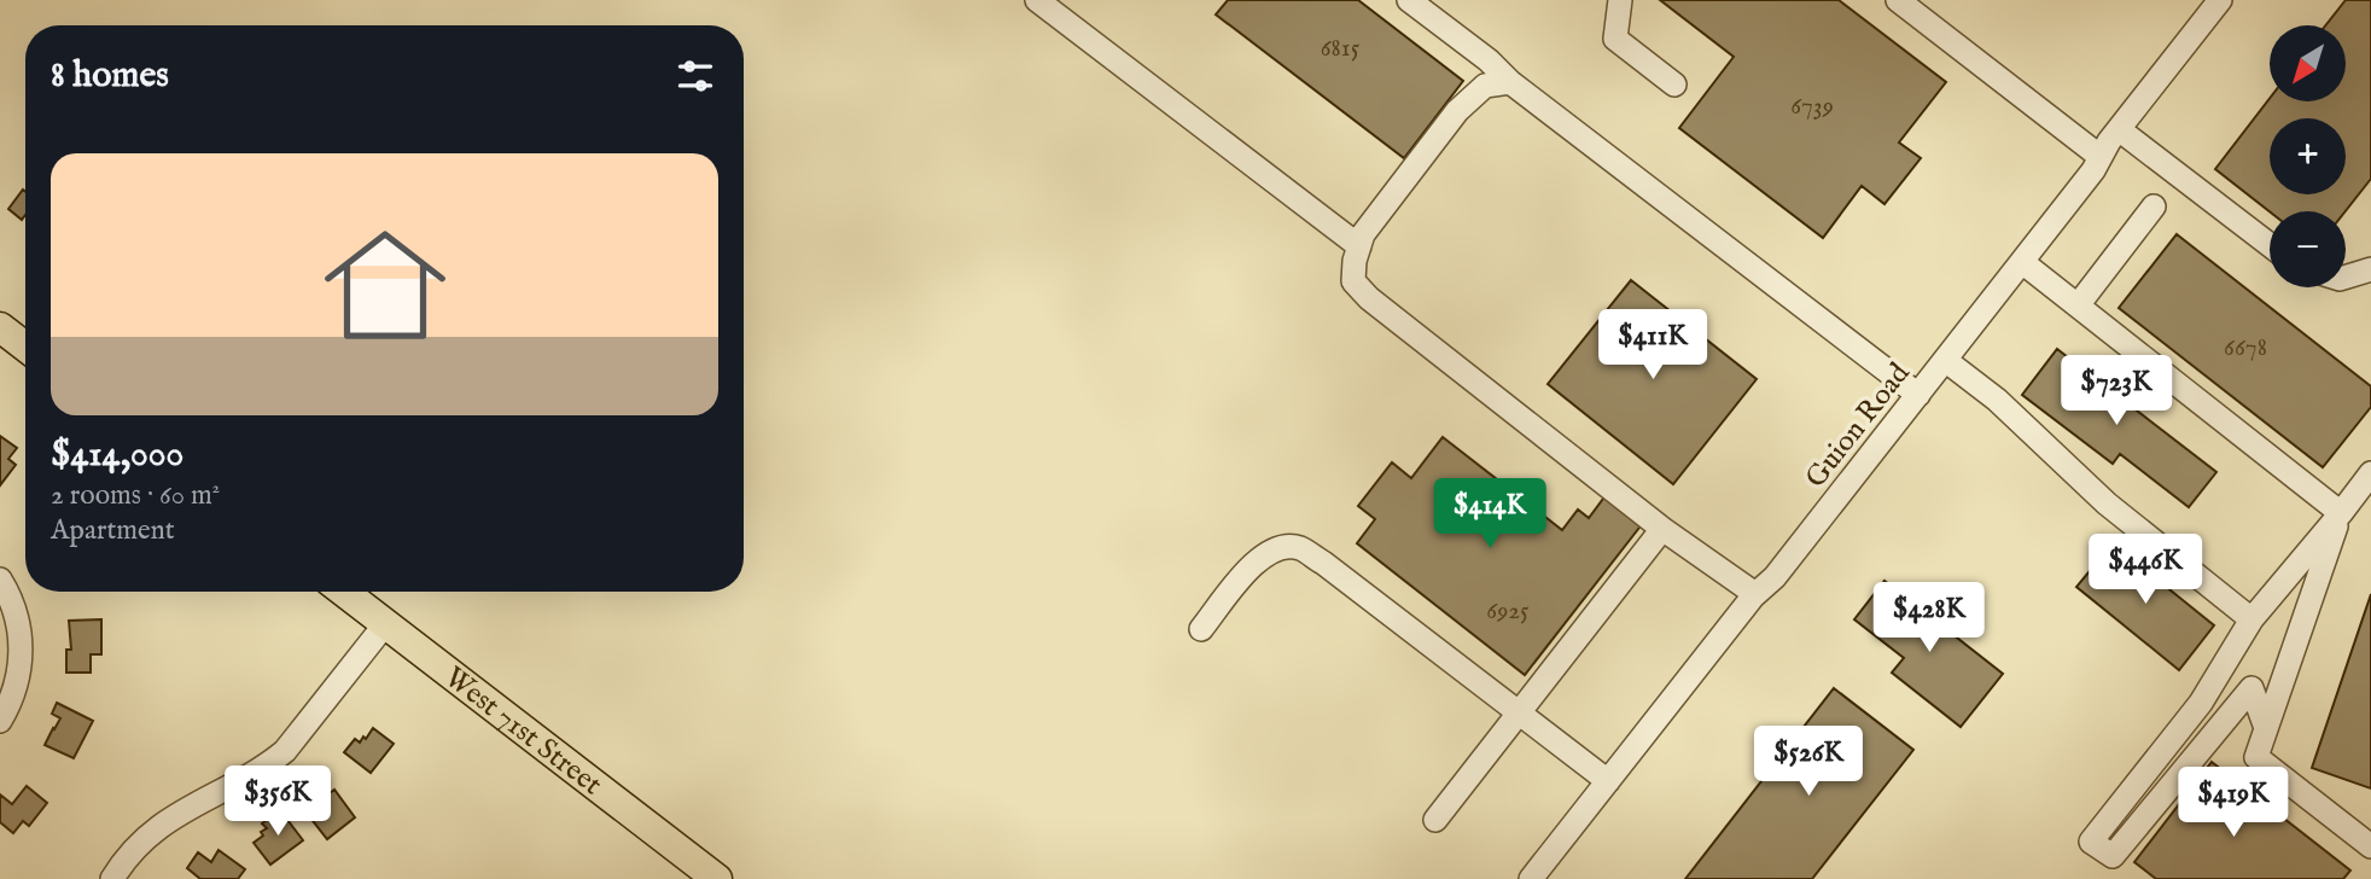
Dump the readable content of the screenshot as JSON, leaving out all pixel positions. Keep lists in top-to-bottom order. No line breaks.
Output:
{"streets":{"main road":["West 71st Street"],"street":["Guion Road"]},"house_numbers":["6815","6739","6678","6925"],"north":"bottom left","page":{"map_buttons":["+","−"],"heading":"8 homes","list":[{"name":"$414,000","note":"2 rooms · 60 m² · Apartment"}],"price":["$411K","$723K","$414K","$446K","$428K","$526K","$356K","$419K"]}}
